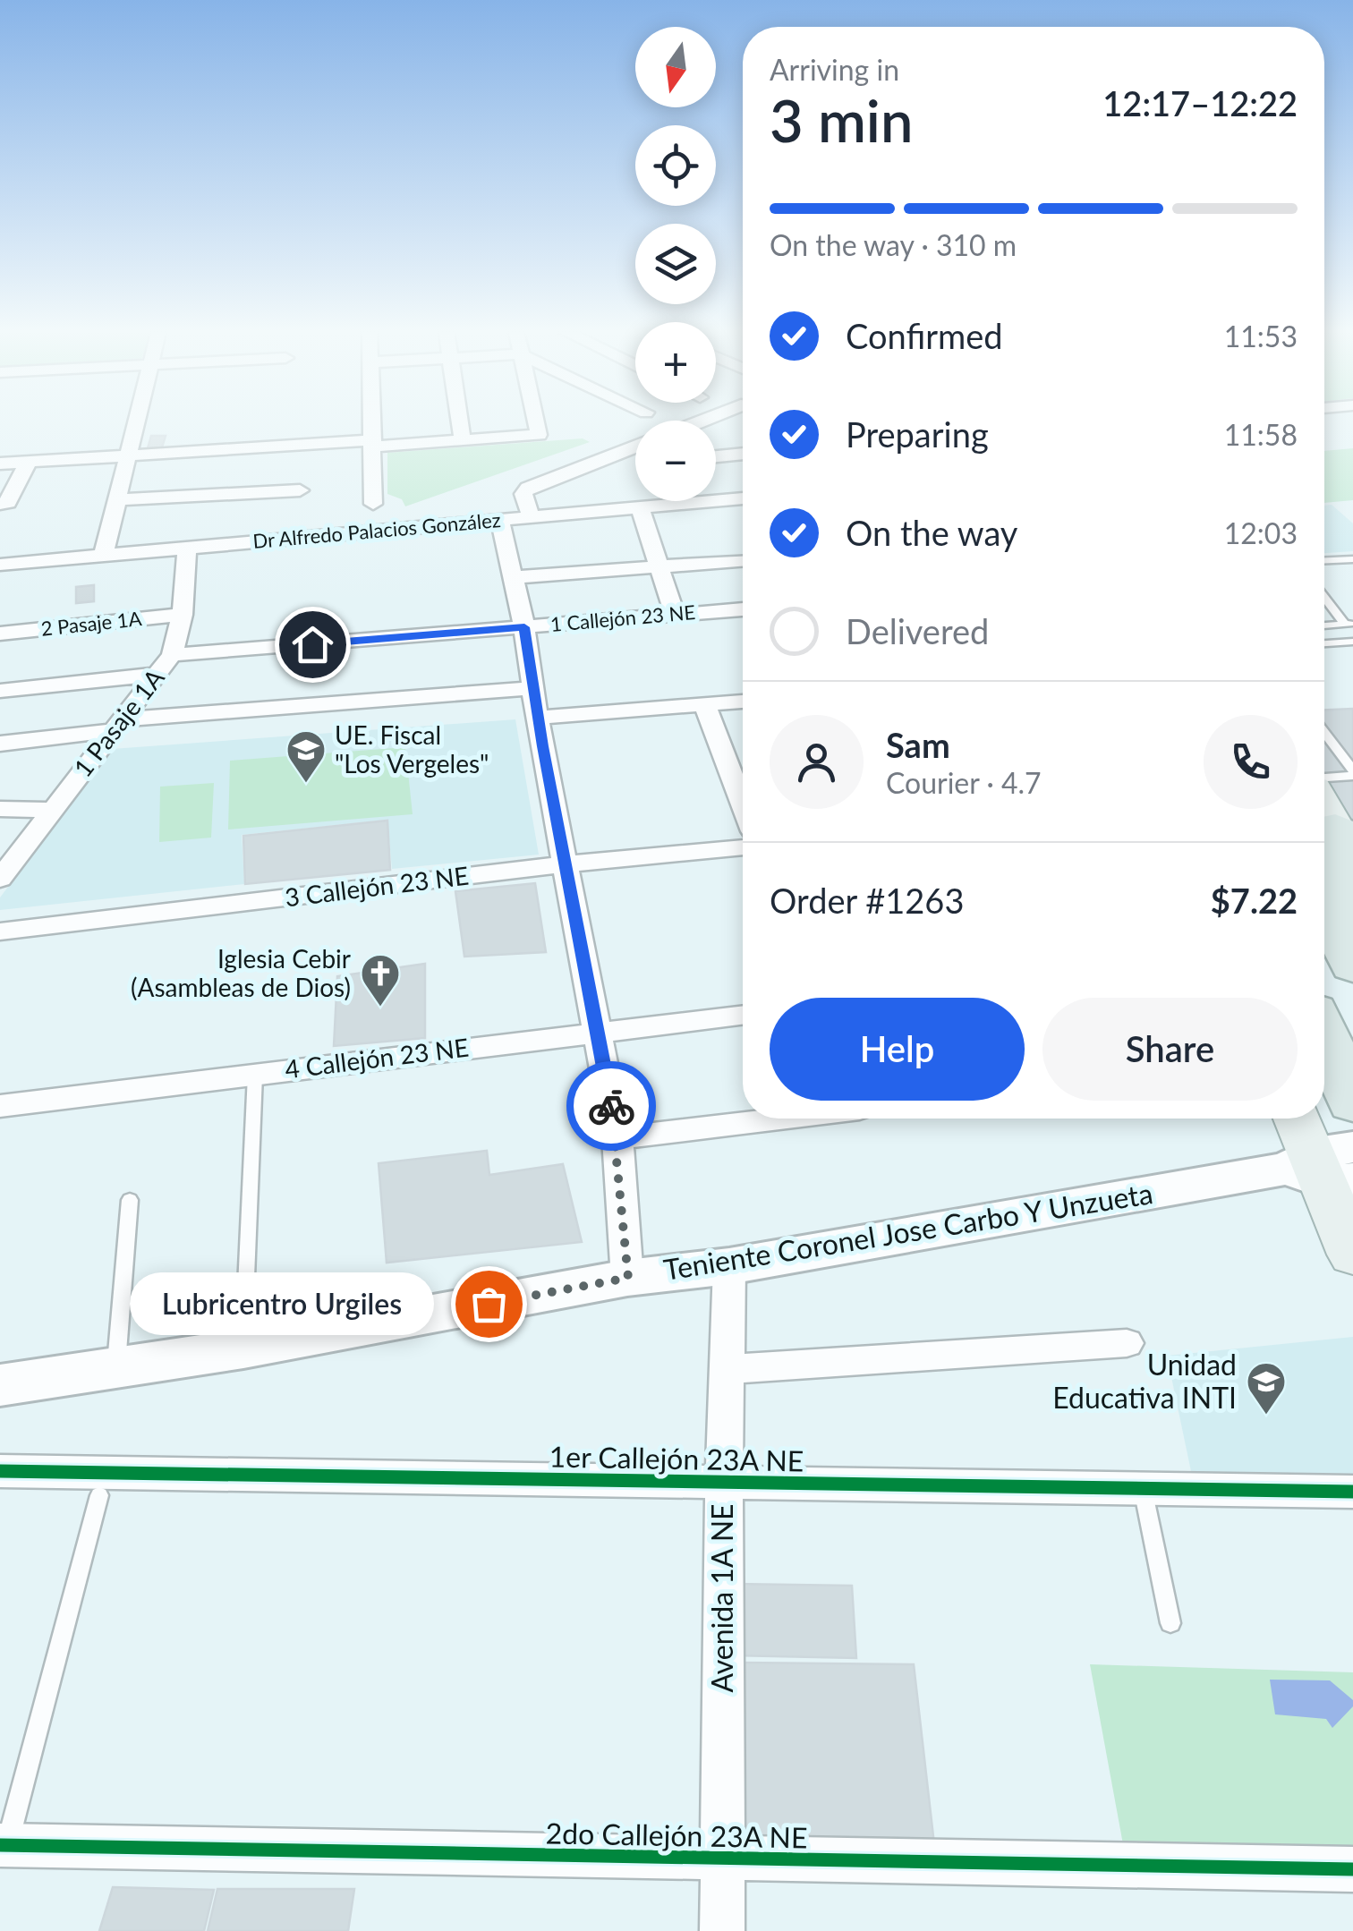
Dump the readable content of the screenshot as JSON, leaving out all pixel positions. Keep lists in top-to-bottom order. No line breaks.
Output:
{"streets":{"street":["Dr Alfredo Palacios González","1 Callejón 23 NE","2 Pasaje 1A","1 Pasaje 1A","3 Callejón 23 NE","4 Callejón 23 NE","Teniente Coronel Jose Carbo Y Unzueta","1er Callejón 23A NE","Avenida 1A NE","2do Callejón 23A NE"]},"crossings":[["Dr Alfredo Palacios González","1 Pasaje 1A"],["1 Callejón 23 NE","1 Pasaje 1A"],["2 Pasaje 1A","1 Pasaje 1A"],["Teniente Coronel Jose Carbo Y Unzueta","Avenida 1A NE"],["1er Callejón 23A NE","Avenida 1A NE"],["Avenida 1A NE","2do Callejón 23A NE"]],"places":{"school or university":["UE. Fiscal \"Los Vergeles\"","Unidad Educativa INTI"],"church":["Iglesia Cebir (Asambleas de Dios)"],"other":["Lubricentro Urgiles"]},"north":"bottom","page":{"map_buttons":["+","−"],"heading":["3 min","Arriving in","12:17–12:22"],"panel":["Sam","Courier · 4.7","Order #1263","$7.22"],"bar":"On the way · 310 m","list":[["Confirmed","11:53"],["Preparing","11:58"],["On the way","12:03"],"Delivered"],"buttons":["Help","Share"],"bubble":"Lubricentro Urgiles"}}
